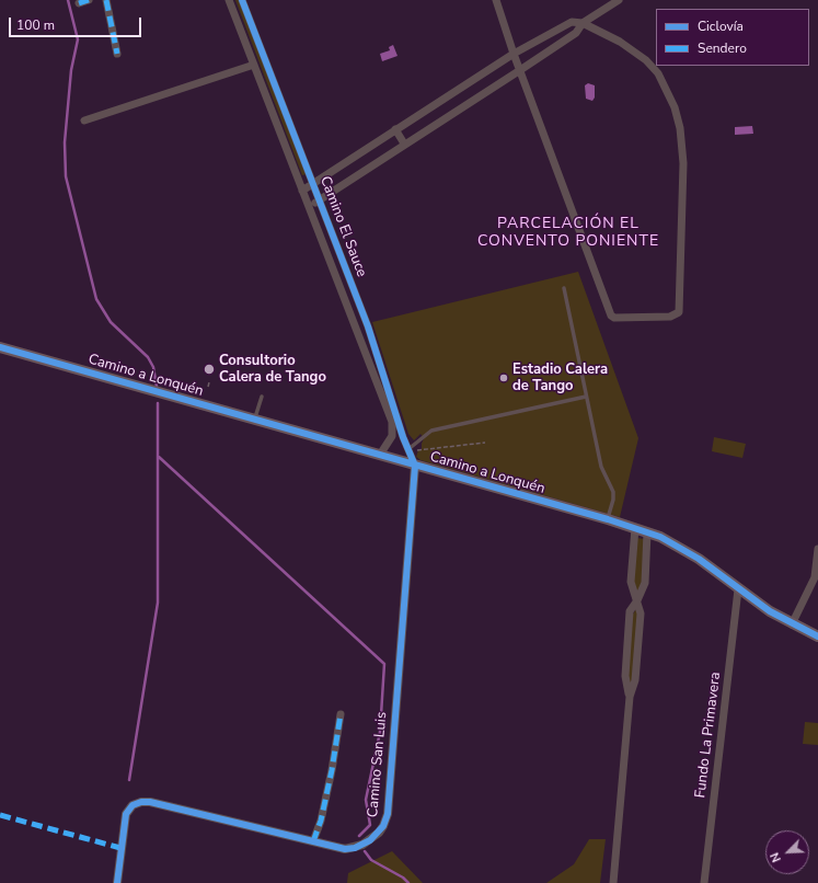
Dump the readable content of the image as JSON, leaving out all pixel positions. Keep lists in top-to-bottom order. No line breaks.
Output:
{"streets":{"main road":["Camino a Lonquén"],"street":["Camino El Sauce","Fundo La Primavera","Camino San Luis"]},"crossings":[["Camino El Sauce","Camino a Lonquén"],["Camino El Sauce","Camino San Luis"],["Camino a Lonquén","Fundo La Primavera"],["Camino a Lonquén","Camino San Luis"]],"districts":["PARCELACIÓN EL CONVENTO PONIENTE"],"places":["Consultorio Calera de Tango","Estadio Calera de Tango"],"legend":["Ciclovía","Sendero"],"scale_bar":"100 m","north":"bottom left"}
